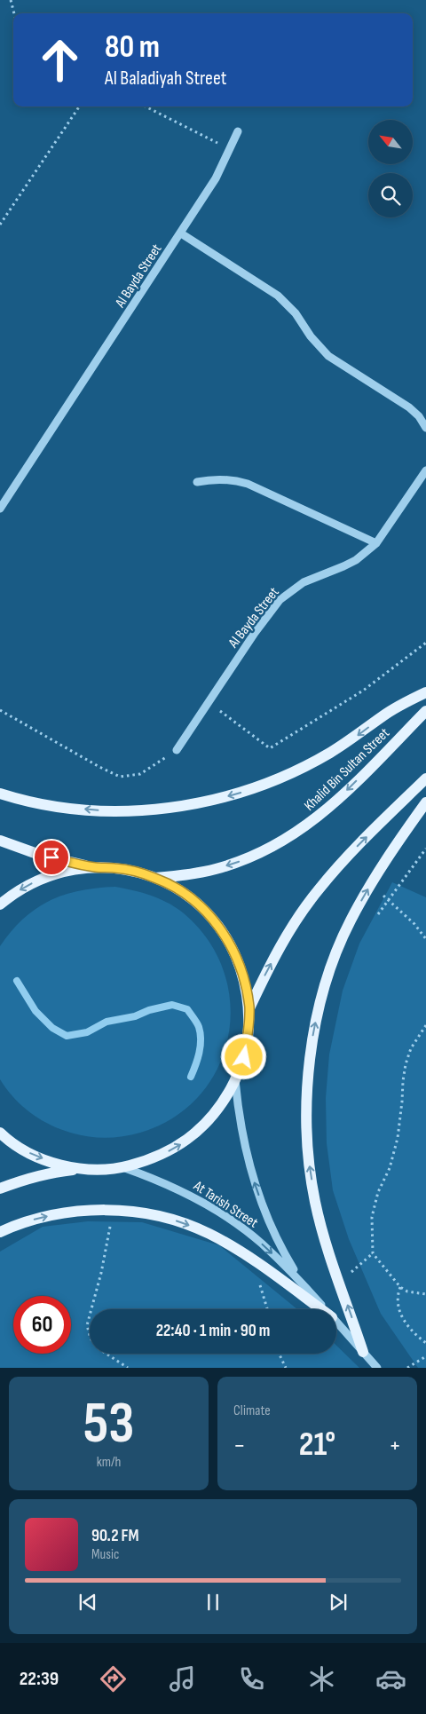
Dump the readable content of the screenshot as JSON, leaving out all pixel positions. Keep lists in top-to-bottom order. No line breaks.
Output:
{"streets":{"main road":["Khalid Bin Sultan Street"],"street":["Al Bayda Street","At Tarish Street"]},"north":"top left","page":{"turn":["80 m","Al Baladiyah Street"],"limit":"60","trip":"22:40 · 1 min · 90 m","tile":[["53","km/h"],"Climate"],"heat":["−","21°","+"],"song":["90.2 FM","Music"],"tabs":"22:39"}}
